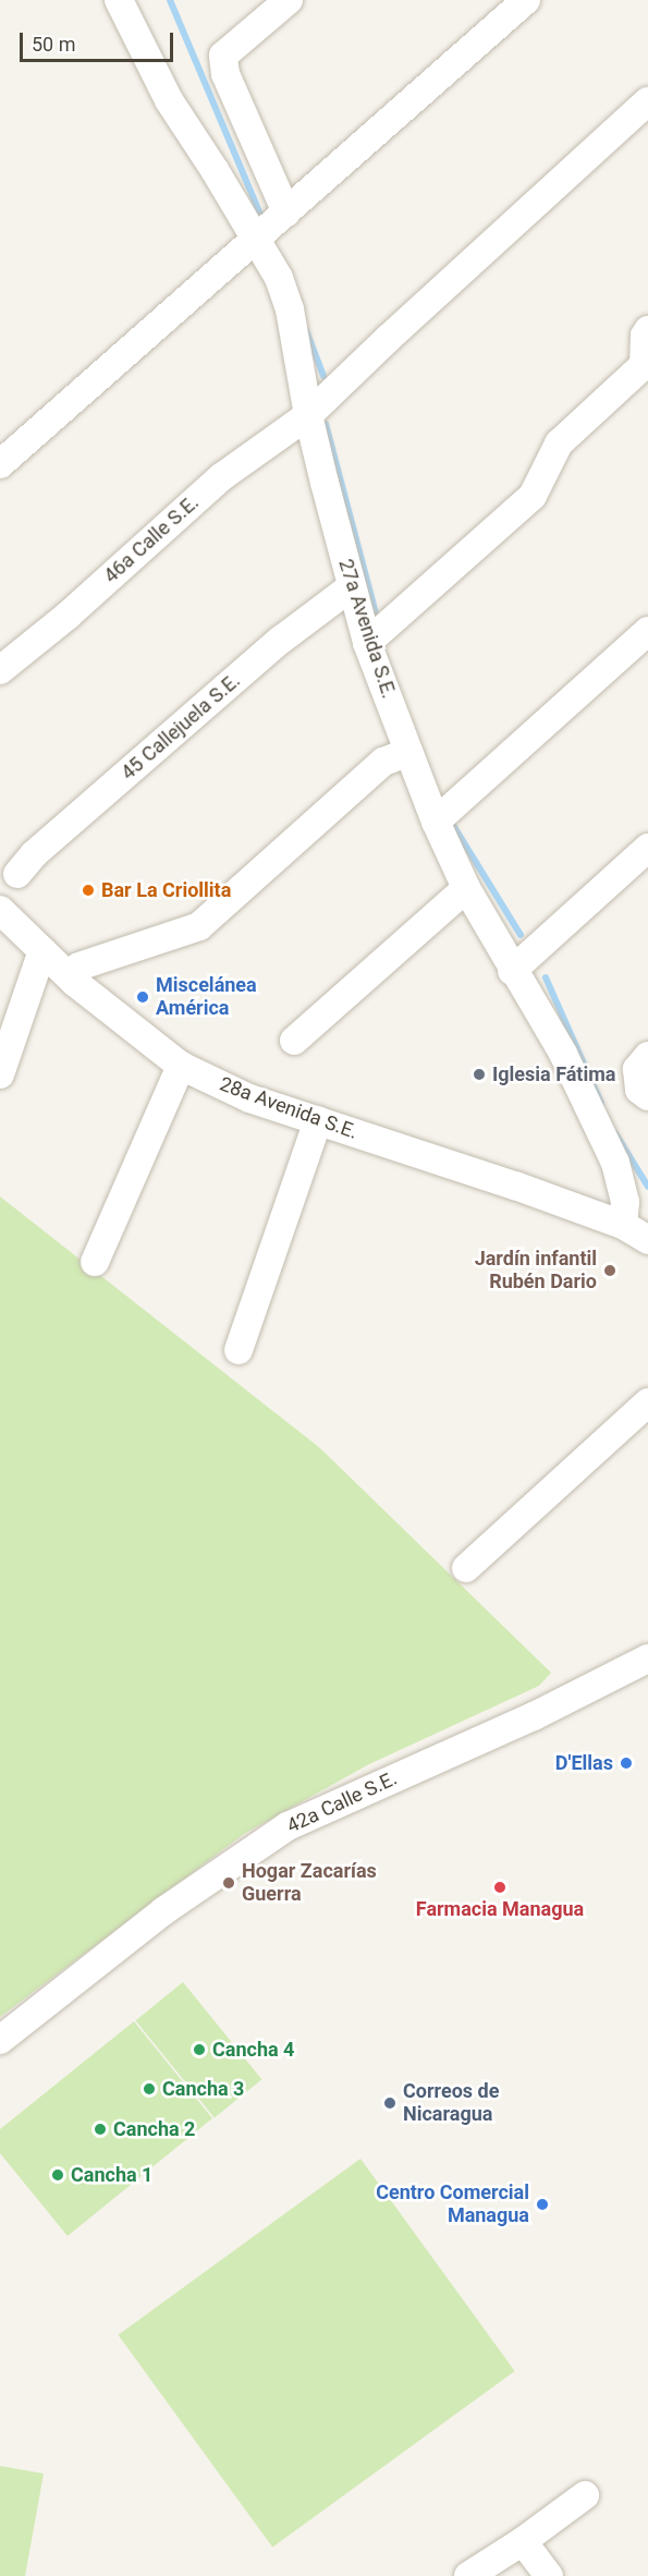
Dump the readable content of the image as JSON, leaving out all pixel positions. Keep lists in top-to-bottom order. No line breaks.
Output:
{"streets":{"street":["46a Calle S.E.","27a Avenida S.E.","45 Callejuela S.E.","28a Avenida S.E.","42a Calle S.E."]},"crossings":[["46a Calle S.E.","27a Avenida S.E."],["27a Avenida S.E.","45 Callejuela S.E."],["27a Avenida S.E.","28a Avenida S.E."]],"places":["Bar La Criollita","Miscelánea América","Iglesia Fátima","Jardín infantil Rubén Dario","D'Ellas","Hogar Zacarías Guerra","Farmacia Managua","Cancha 4","Cancha 3","Correos de Nicaragua","Cancha 2","Cancha 1","Centro Comercial Managua"],"scale_bar":"50 m"}
